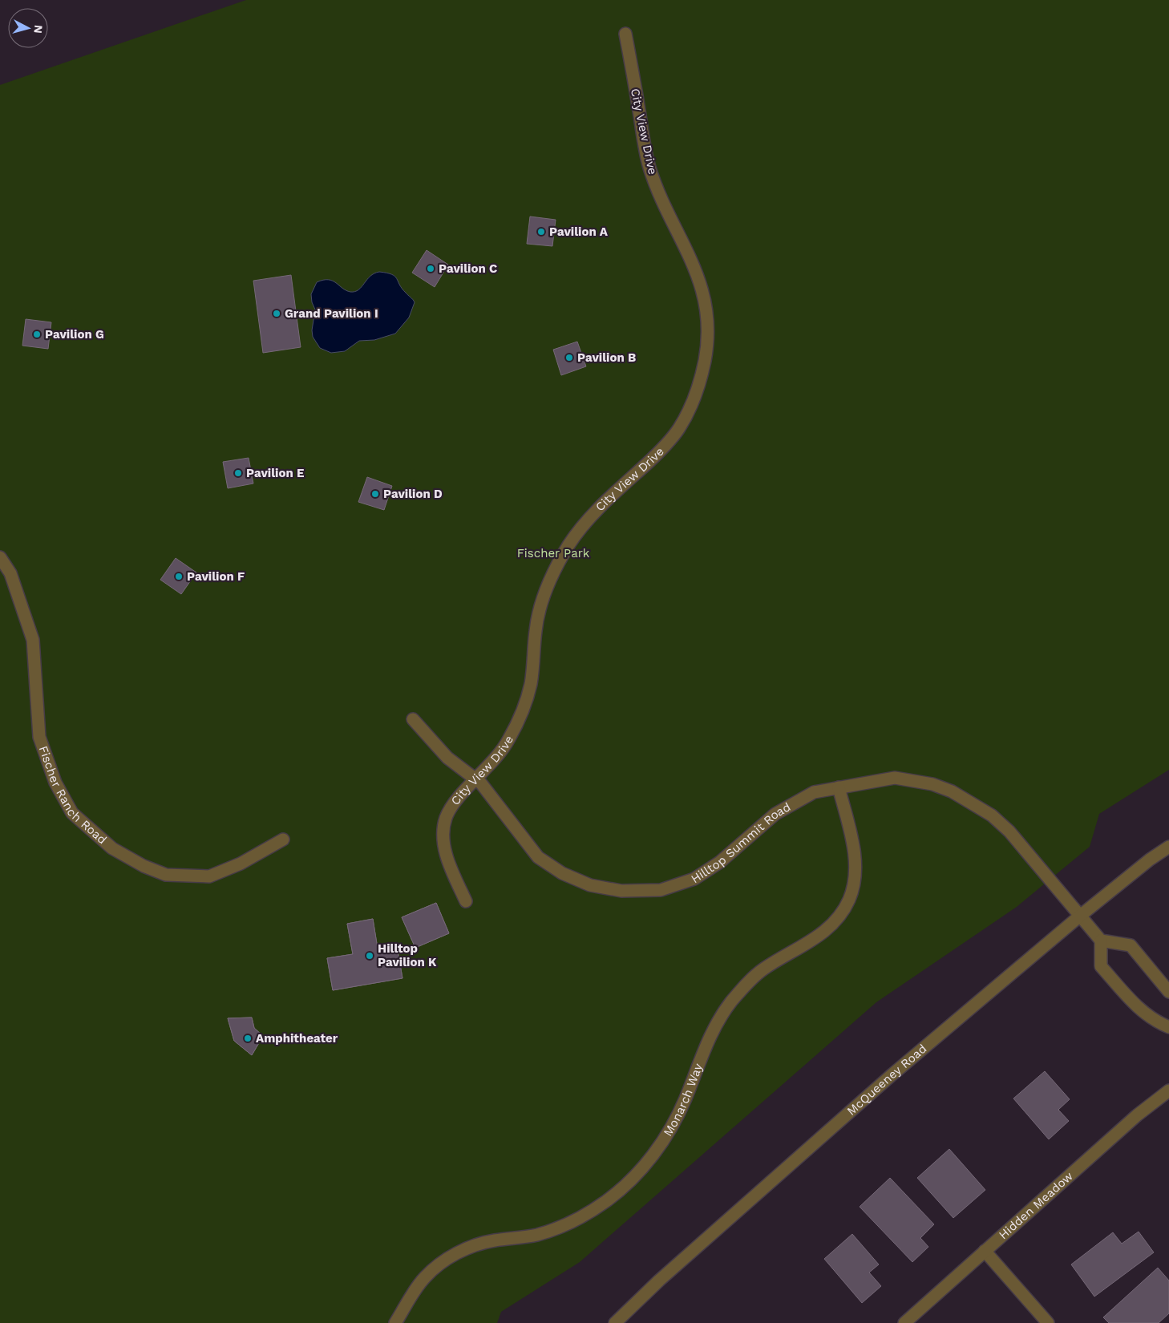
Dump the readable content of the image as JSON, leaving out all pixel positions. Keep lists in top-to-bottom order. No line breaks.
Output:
{"streets":{"street":["City View Drive","Fischer Ranch Road","Hilltop Summit Road","McQueeney Road","Monarch Way","Hidden Meadow"]},"crossings":[["City View Drive","Hilltop Summit Road"],["Hilltop Summit Road","McQueeney Road"],["Hilltop Summit Road","Monarch Way"]],"parks":["Fischer Park"],"places":["Pavilion A","Pavilion C","Grand Pavilion I","Pavilion G","Pavilion B","Pavilion E","Pavilion D","Pavilion F","Hilltop Pavilion K","Amphitheater"],"north":"right"}
